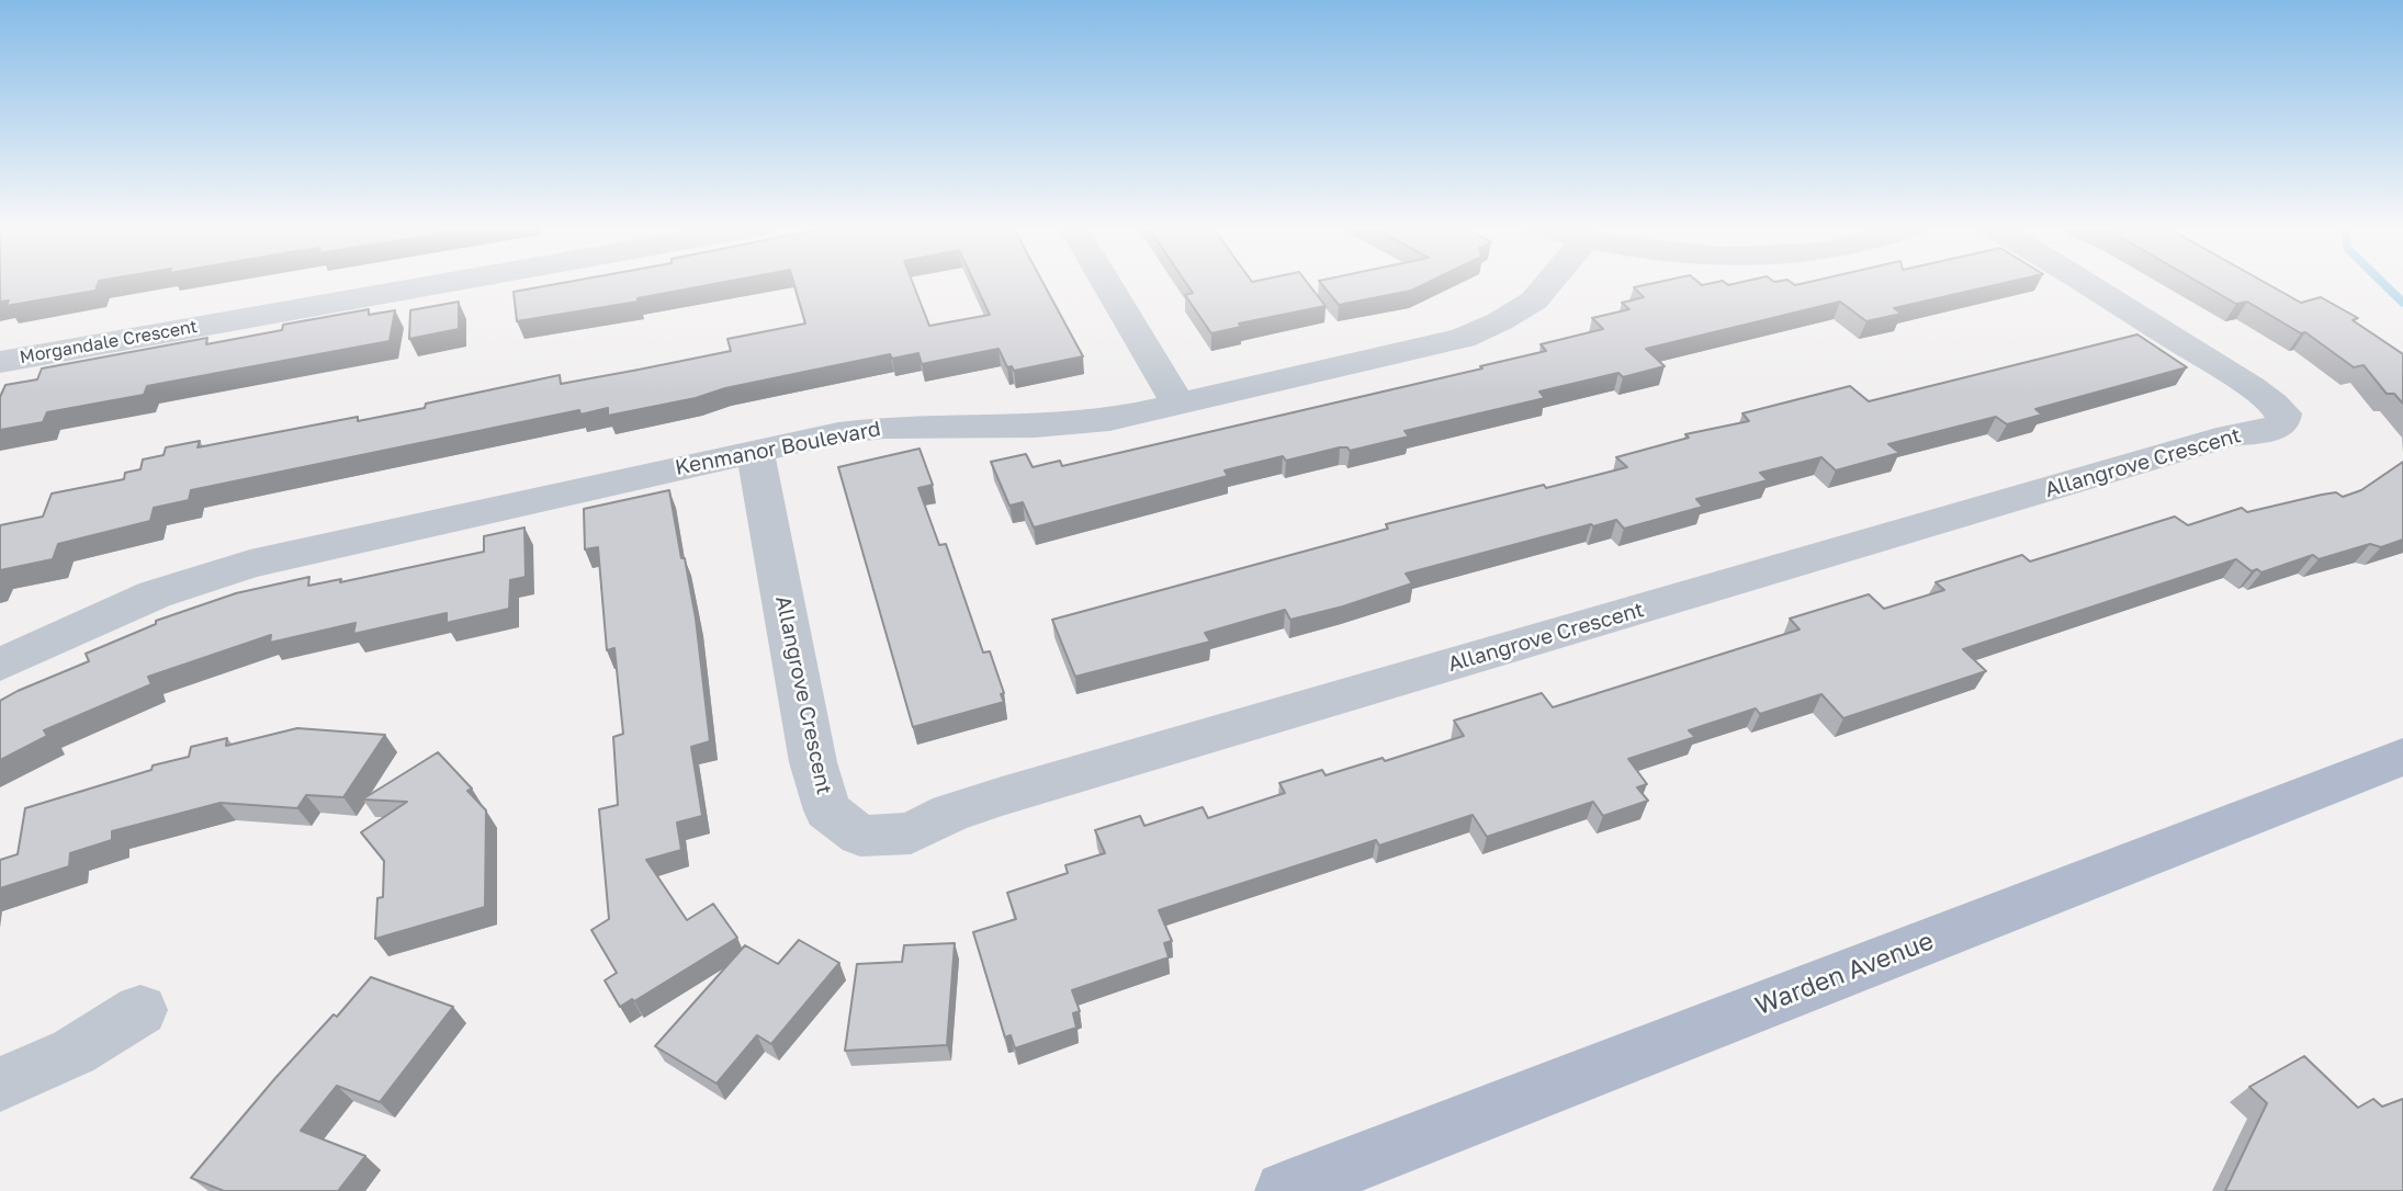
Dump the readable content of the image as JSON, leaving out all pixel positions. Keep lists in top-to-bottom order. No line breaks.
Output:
{"streets":{"main road":["Warden Avenue"],"street":["Morgandale Crescent","Kenmanor Boulevard","Allangrove Crescent"]},"crossings":[["Kenmanor Boulevard","Allangrove Crescent"]]}
